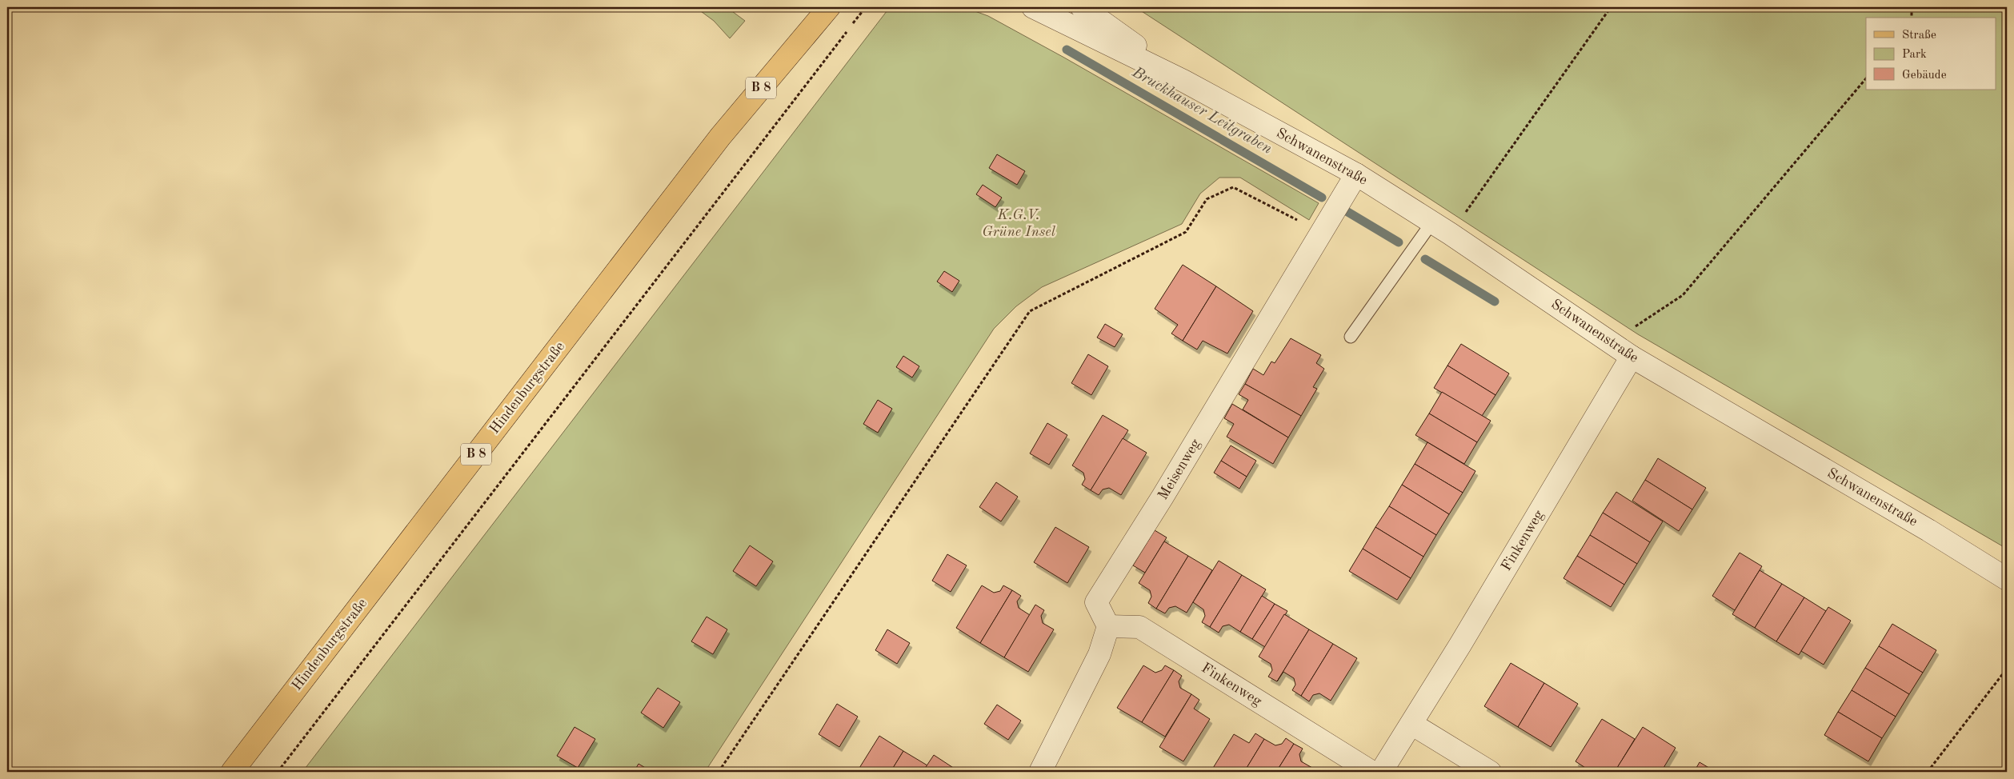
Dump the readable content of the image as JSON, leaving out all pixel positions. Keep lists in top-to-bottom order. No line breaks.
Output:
{"streets":{"main road":["B 8","Hindenburgstraße"],"street":["Schwanenstraße","Meisenweg","Finkenweg"]},"crossings":[["Schwanenstraße","Meisenweg"],["Schwanenstraße","Finkenweg"],["Meisenweg","Finkenweg"]],"water":["Bruckhauser Leitgraben"],"parks":["K.G.V. Grüne Insel"],"legend":["Straße","Park","Gebäude"]}
